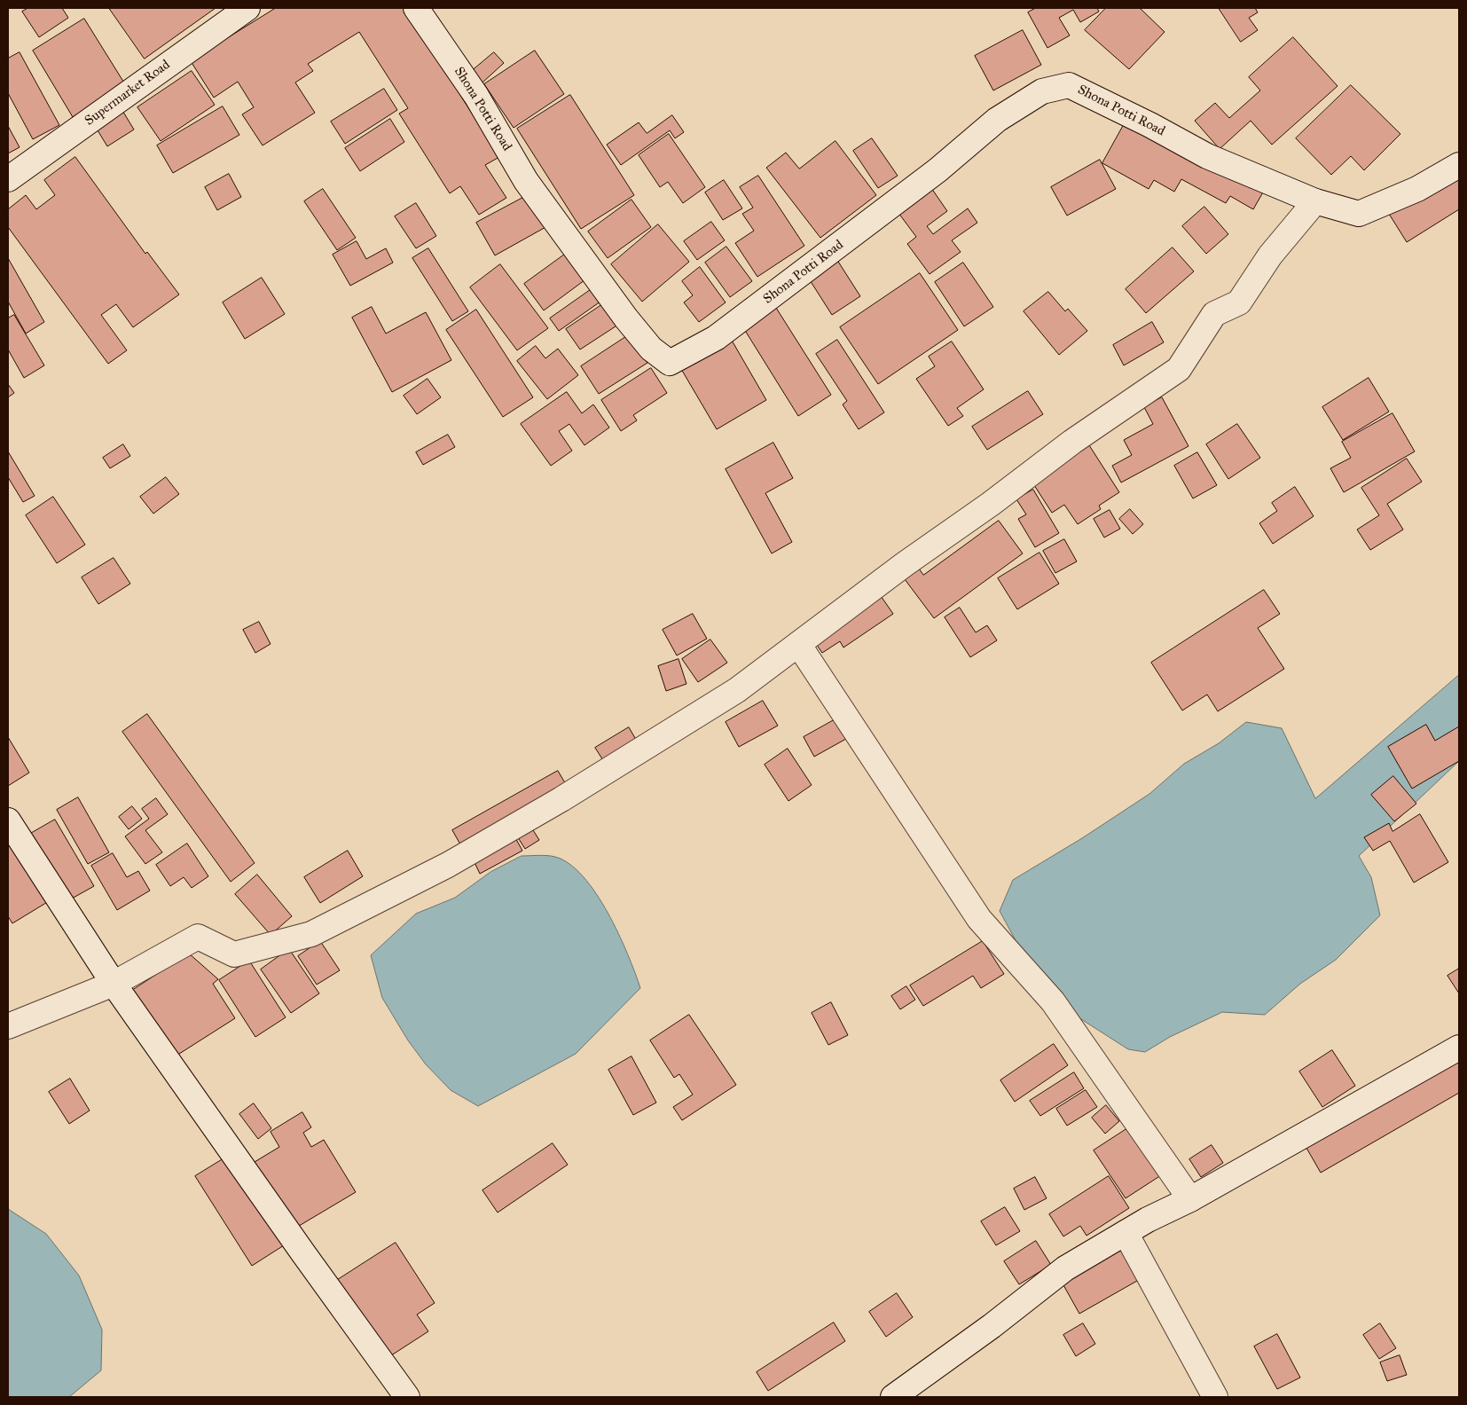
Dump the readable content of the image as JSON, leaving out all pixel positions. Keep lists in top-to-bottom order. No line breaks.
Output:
{"streets":{"street":["Supermarket Road","Shona Potti Road"]}}
